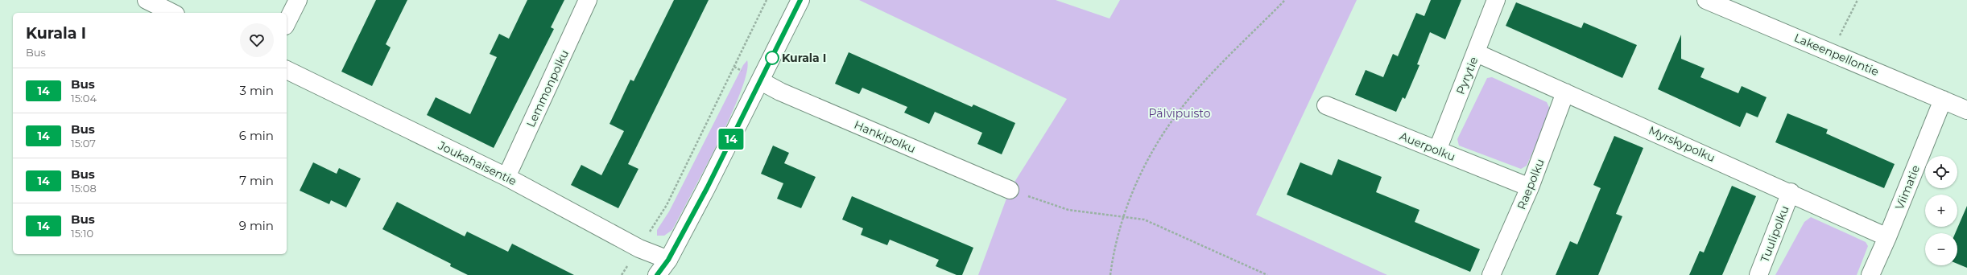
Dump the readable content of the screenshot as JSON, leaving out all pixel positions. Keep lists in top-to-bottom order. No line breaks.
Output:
{"streets":{"street":["Lakeenpellontie","Pyrytie","Lemmonpolku","Hankipolku","Myrskypolku","Auerpolku","Joukahaisentie","Raepolku","Viimatie","Tuulipolku"]},"crossings":[["Lakeenpellontie","Viimatie"],["Pyrytie","Myrskypolku"],["Pyrytie","Auerpolku"],["Lemmonpolku","Joukahaisentie"],["Myrskypolku","Raepolku"],["Myrskypolku","Viimatie"],["Myrskypolku","Tuulipolku"],["Auerpolku","Raepolku"]],"parks":["Pälvipuisto"],"places":["Kurala I"],"lines":["bus line 14"],"page":{"on_map":"14","heading":["Kurala I","Bus"],"list":[{"mark":"14","name":"Bus","note":"15:04","value":"3 min"},{"mark":"14","name":"Bus","note":"15:07","value":"6 min"},{"mark":"14","name":"Bus","note":"15:08","value":"7 min"},{"mark":"14","name":"Bus","note":"15:10","value":"9 min"}],"map_buttons":["+","−"]}}
